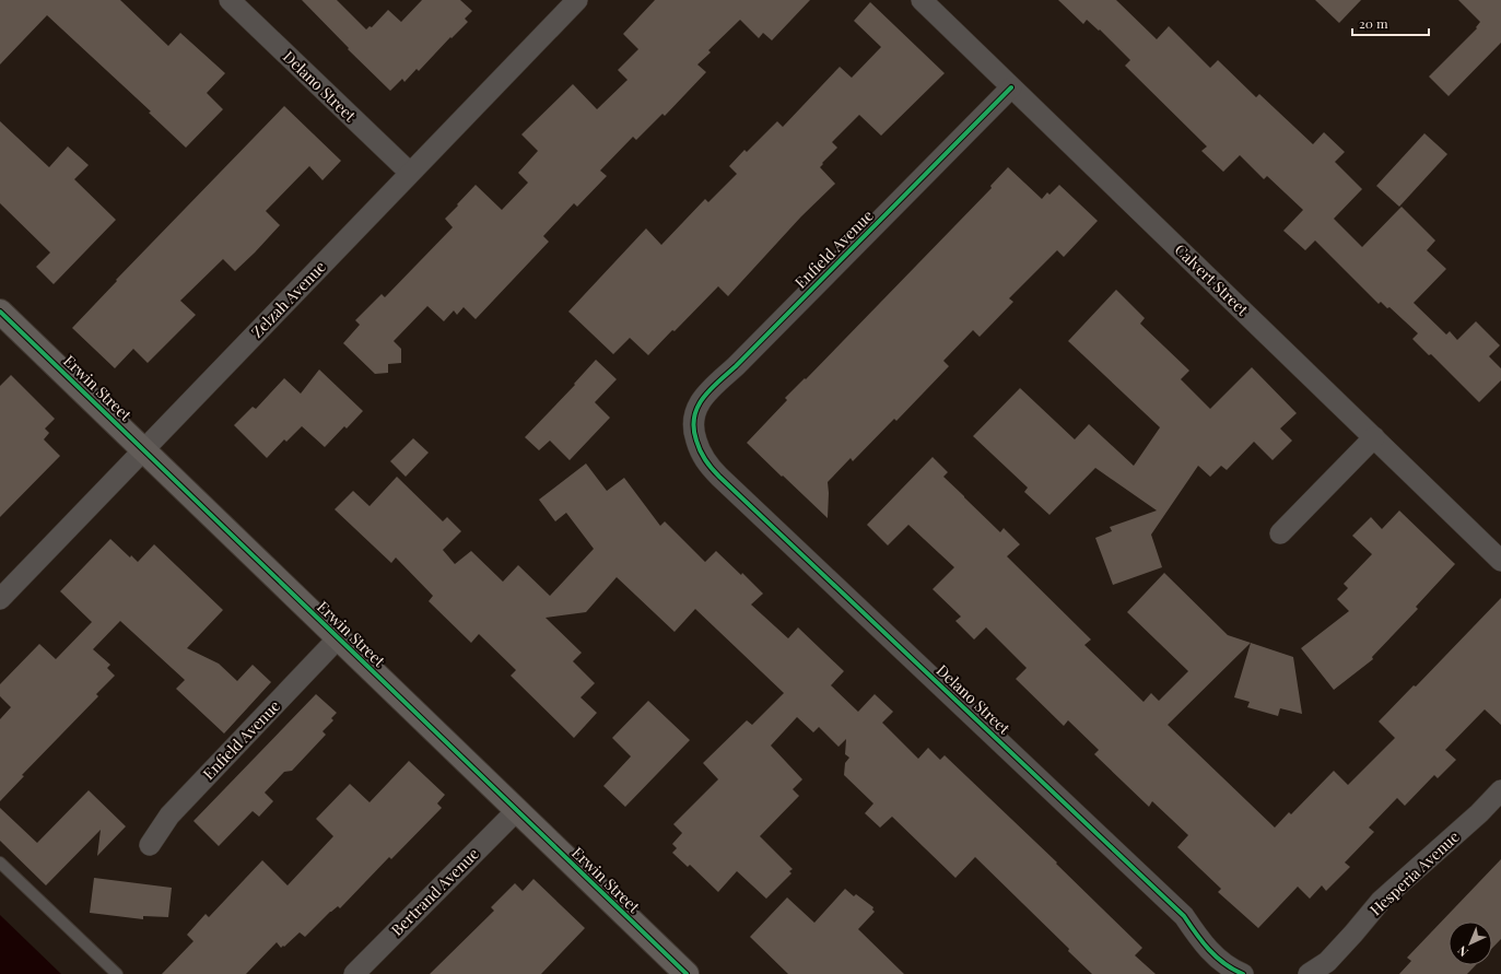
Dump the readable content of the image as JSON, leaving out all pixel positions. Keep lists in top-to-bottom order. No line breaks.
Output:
{"streets":{"street":["Delano Street","Enfield Avenue","Calvert Street","Zelzah Avenue","Erwin Street","Hesperia Avenue","Bertrand Avenue"]},"crossings":[["Delano Street","Enfield Avenue"],["Delano Street","Zelzah Avenue"],["Enfield Avenue","Calvert Street"],["Enfield Avenue","Erwin Street"],["Zelzah Avenue","Erwin Street"],["Erwin Street","Bertrand Avenue"]],"scale_bar":"20 m","north":"bottom left"}
